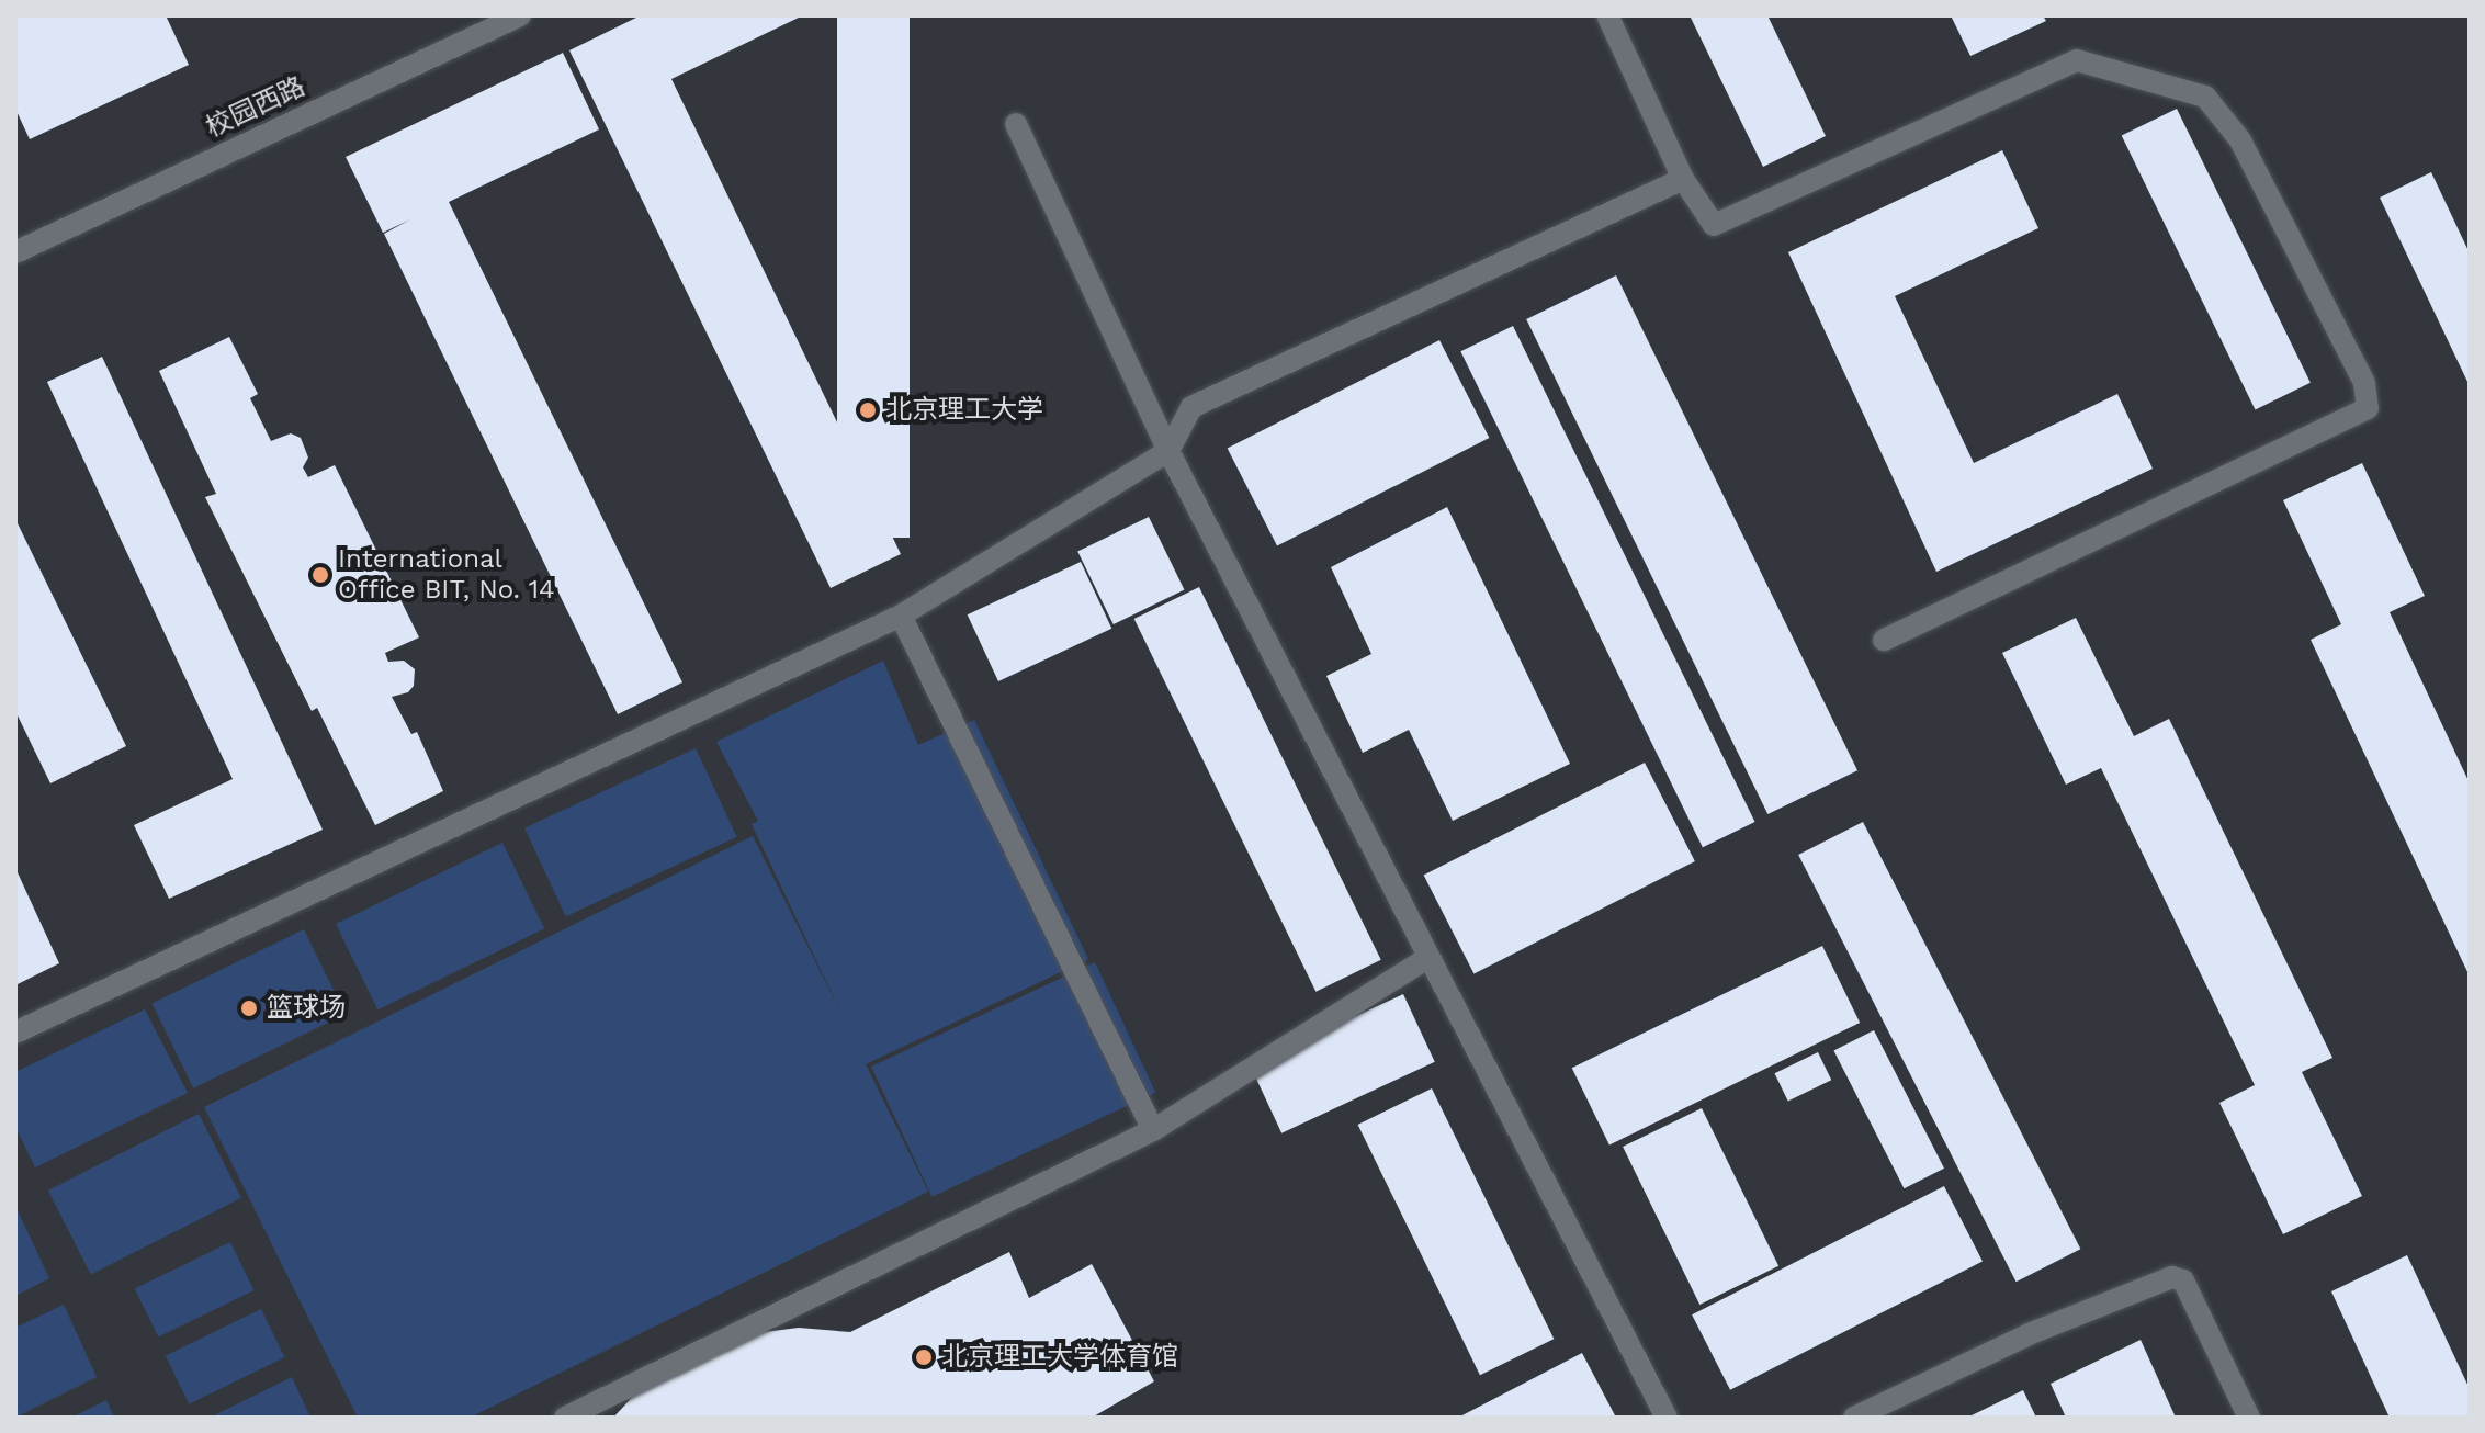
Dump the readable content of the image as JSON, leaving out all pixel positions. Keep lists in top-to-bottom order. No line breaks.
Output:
{"streets":{"street":["校园西路"]},"places":["北京理工大学","International Office BIT, No. 14","篮球场","北京理工大学体育馆"]}
